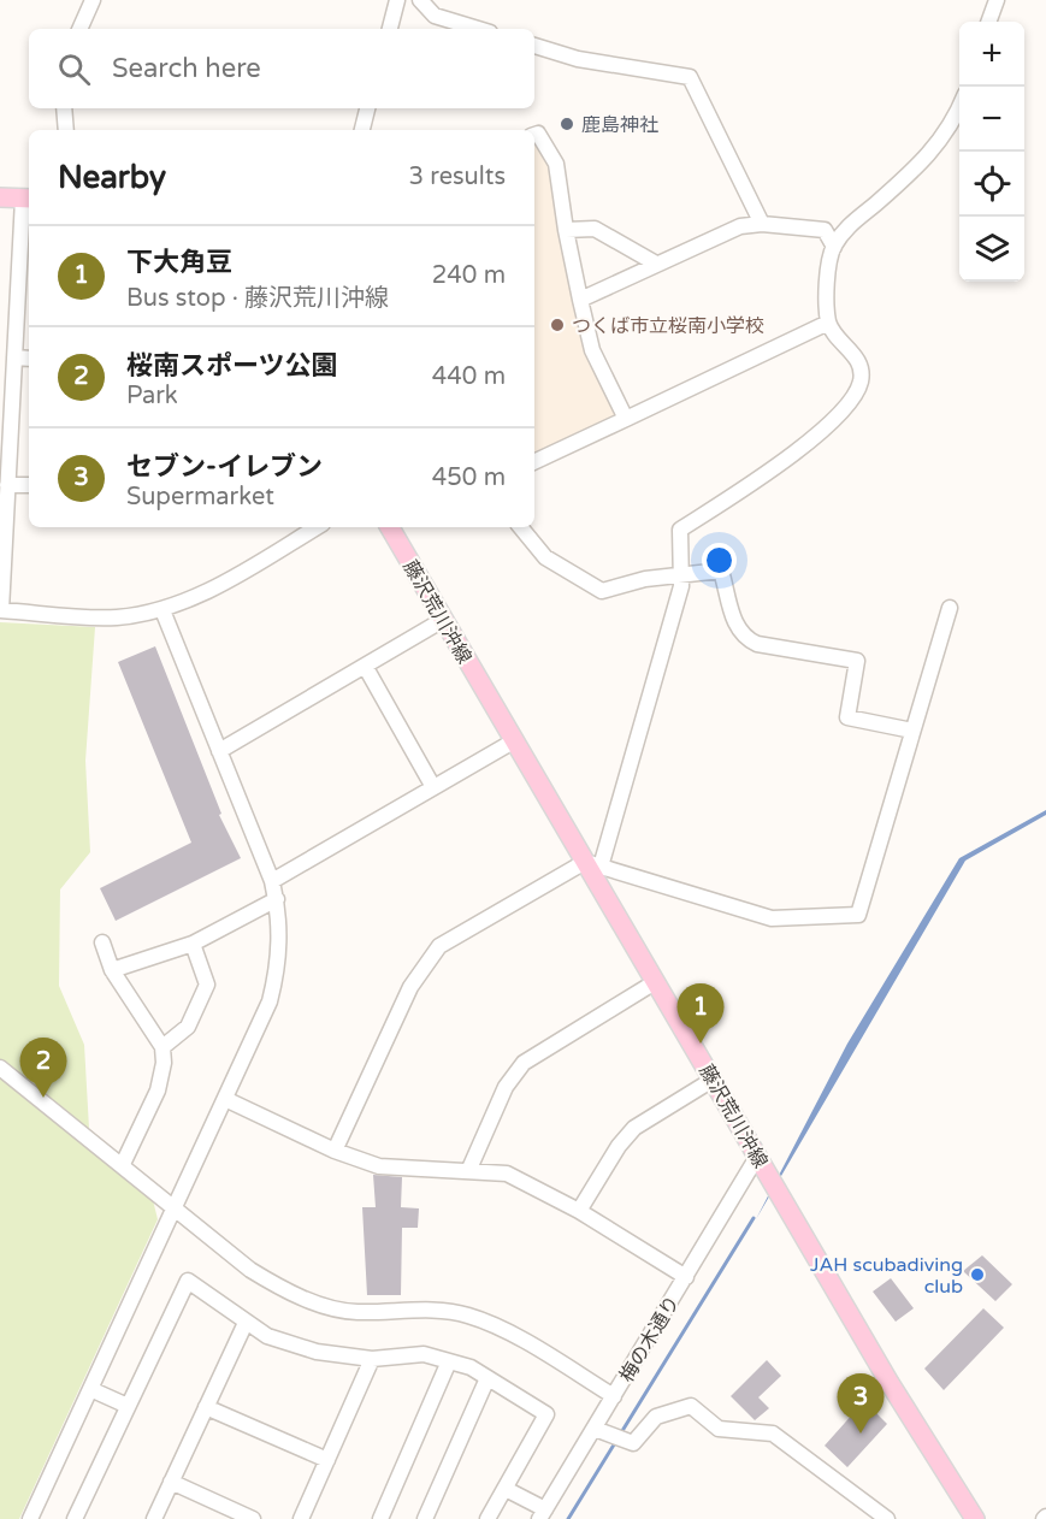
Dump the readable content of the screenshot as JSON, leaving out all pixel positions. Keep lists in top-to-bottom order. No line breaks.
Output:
{"streets":{"main road":["藤沢荒川沖線"],"street":["梅の木通り"]},"crossings":[["藤沢荒川沖線","梅の木通り"]],"places":["鹿島神社","つくば市立桜南小学校","JAH scubadiving club"],"page":{"map_buttons":["+","−"],"search":"Search here","heading":["Nearby","3 results"],"list":[{"mark":"1","name":"下大角豆","note":"Bus stop · 藤沢荒川沖線","value":"240 m"},{"mark":"2","name":"桜南スポーツ公園","note":"Park","value":"440 m"},{"mark":"3","name":"セブン-イレブン","note":"Supermarket","value":"450 m"}],"pins":["1","2","3"]}}
